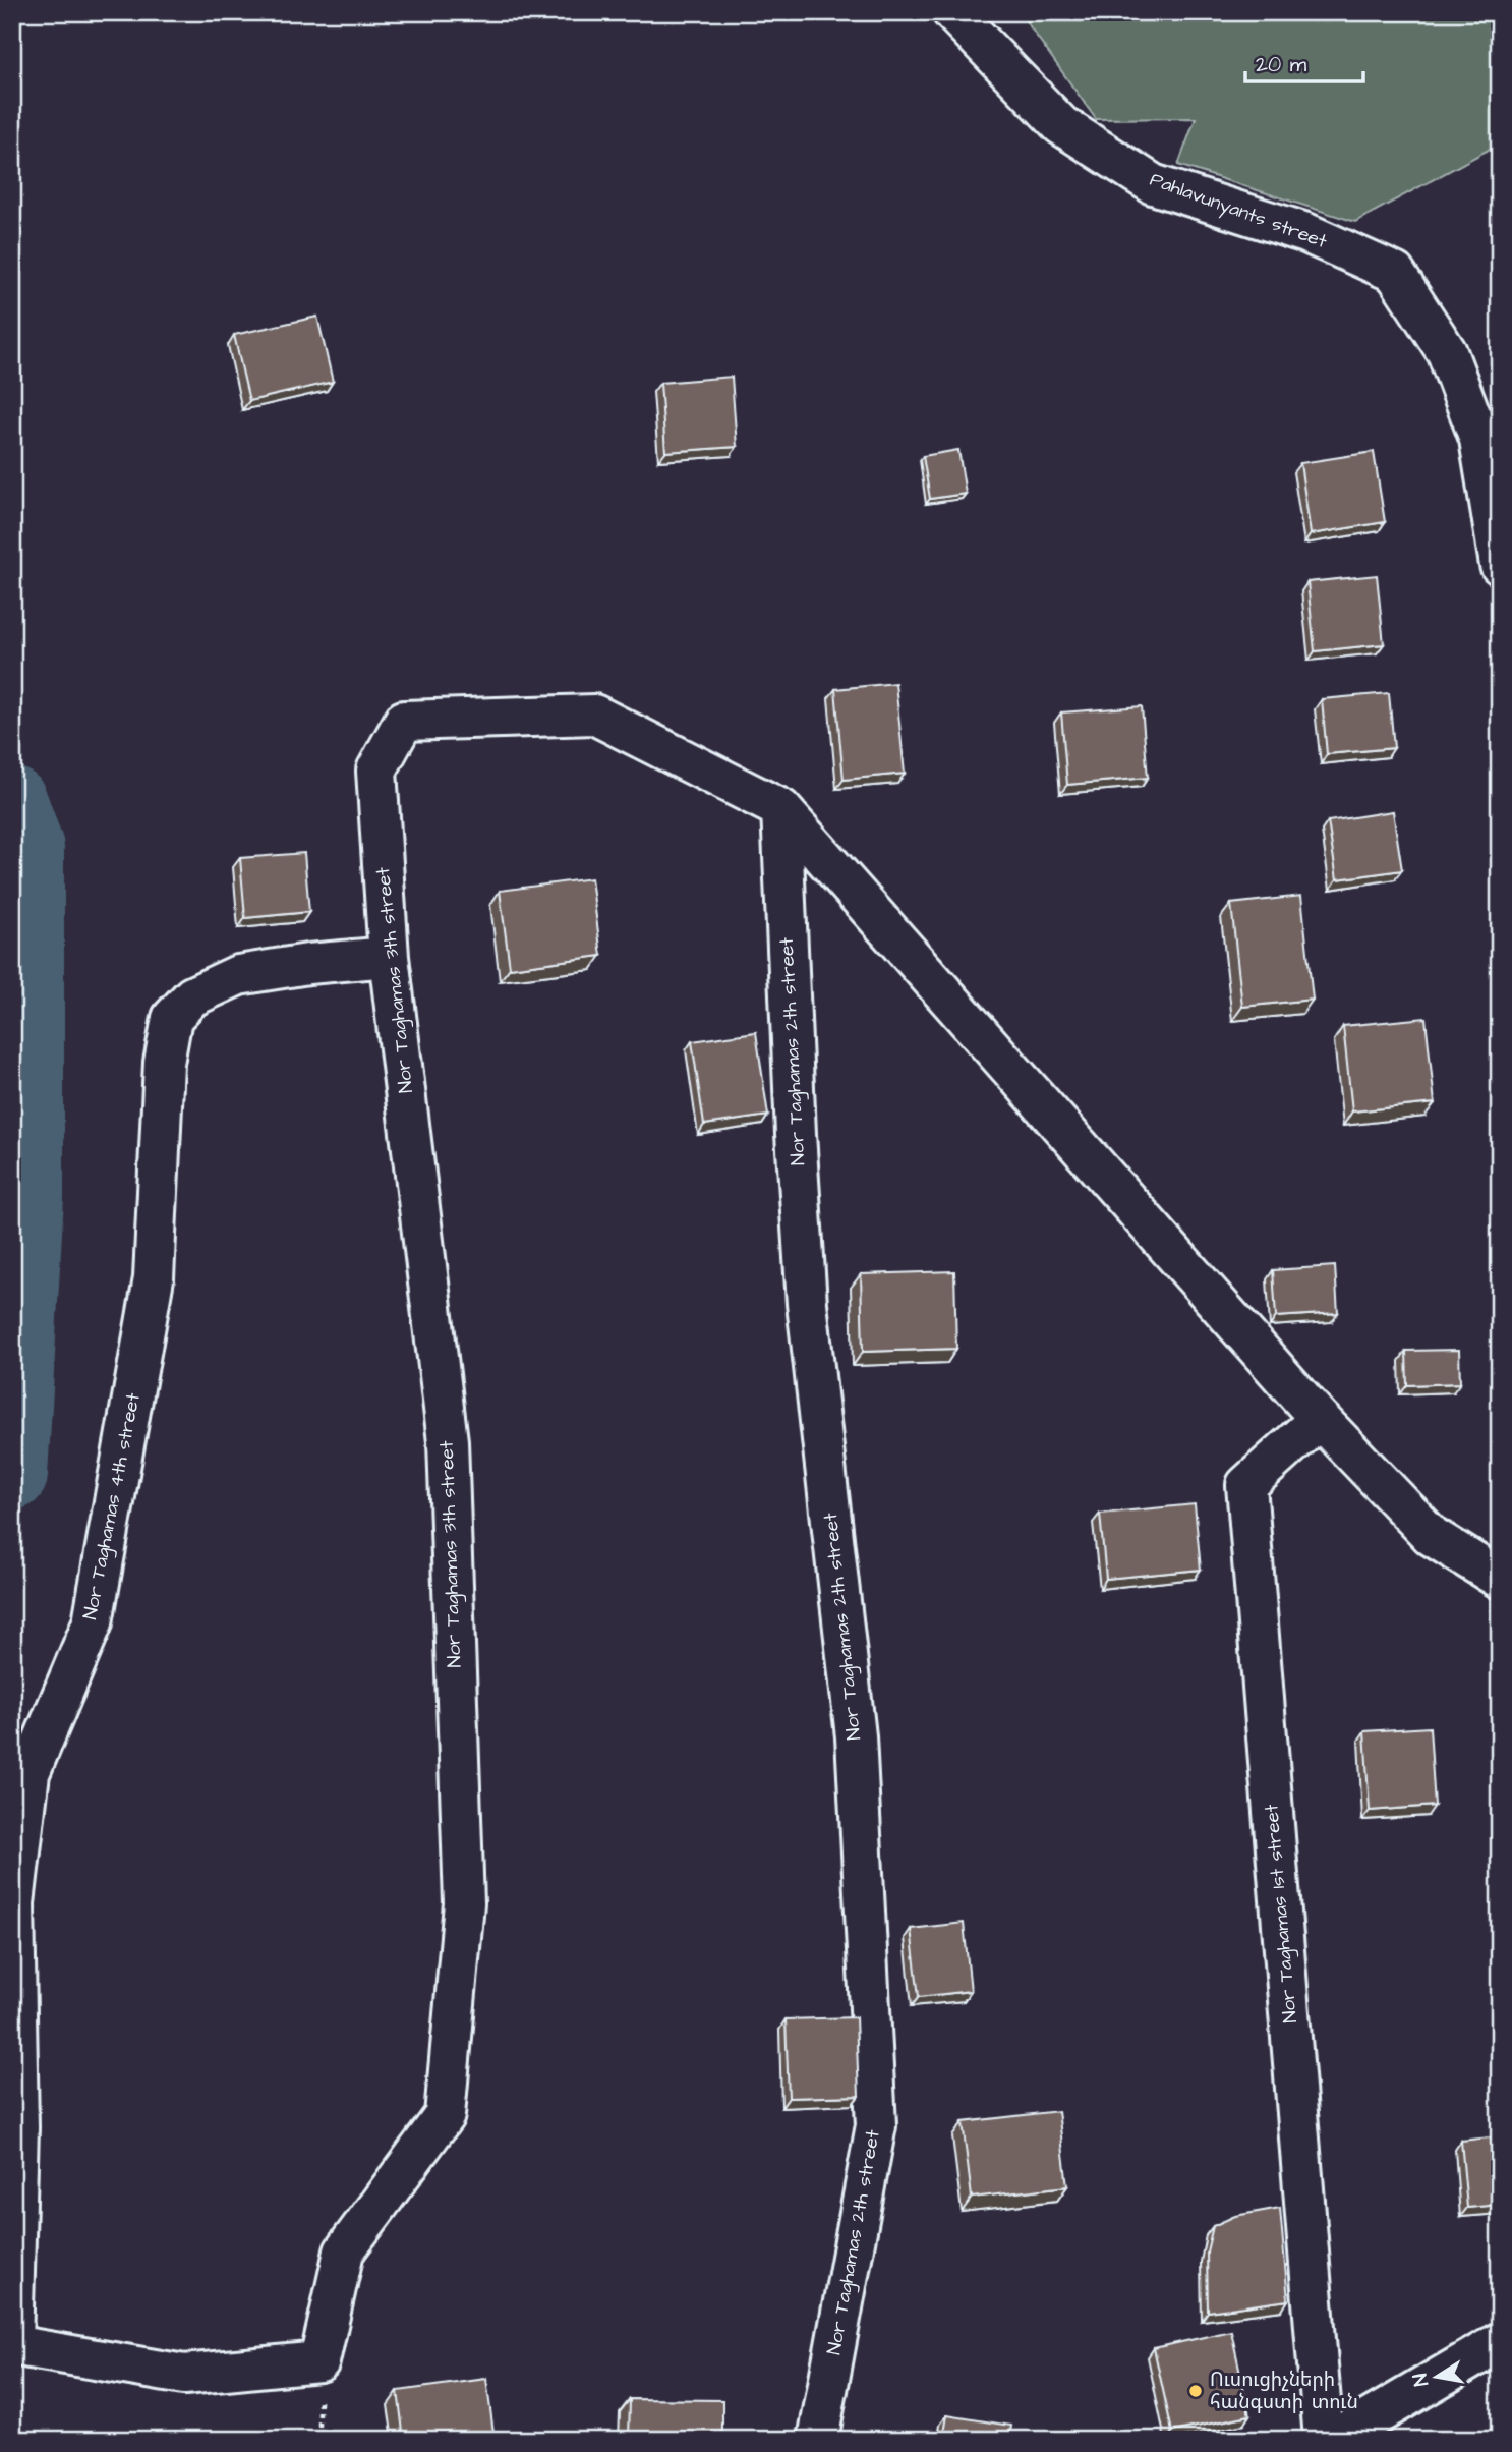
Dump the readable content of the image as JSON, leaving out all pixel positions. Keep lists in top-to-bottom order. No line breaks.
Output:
{"streets":{"street":["Pahlavunyants street","Nor Taghamas 3th street","Nor Taghamas 2th street","Nor Taghamas 4th street","Nor Taghamas 1st street"]},"crossings":[["Nor Taghamas 3th street","Nor Taghamas 2th street"],["Nor Taghamas 3th street","Nor Taghamas 4th street"]],"places":["Ուսուցիչների հանգստի տուն"],"scale_bar":"20 m","north":"left"}
